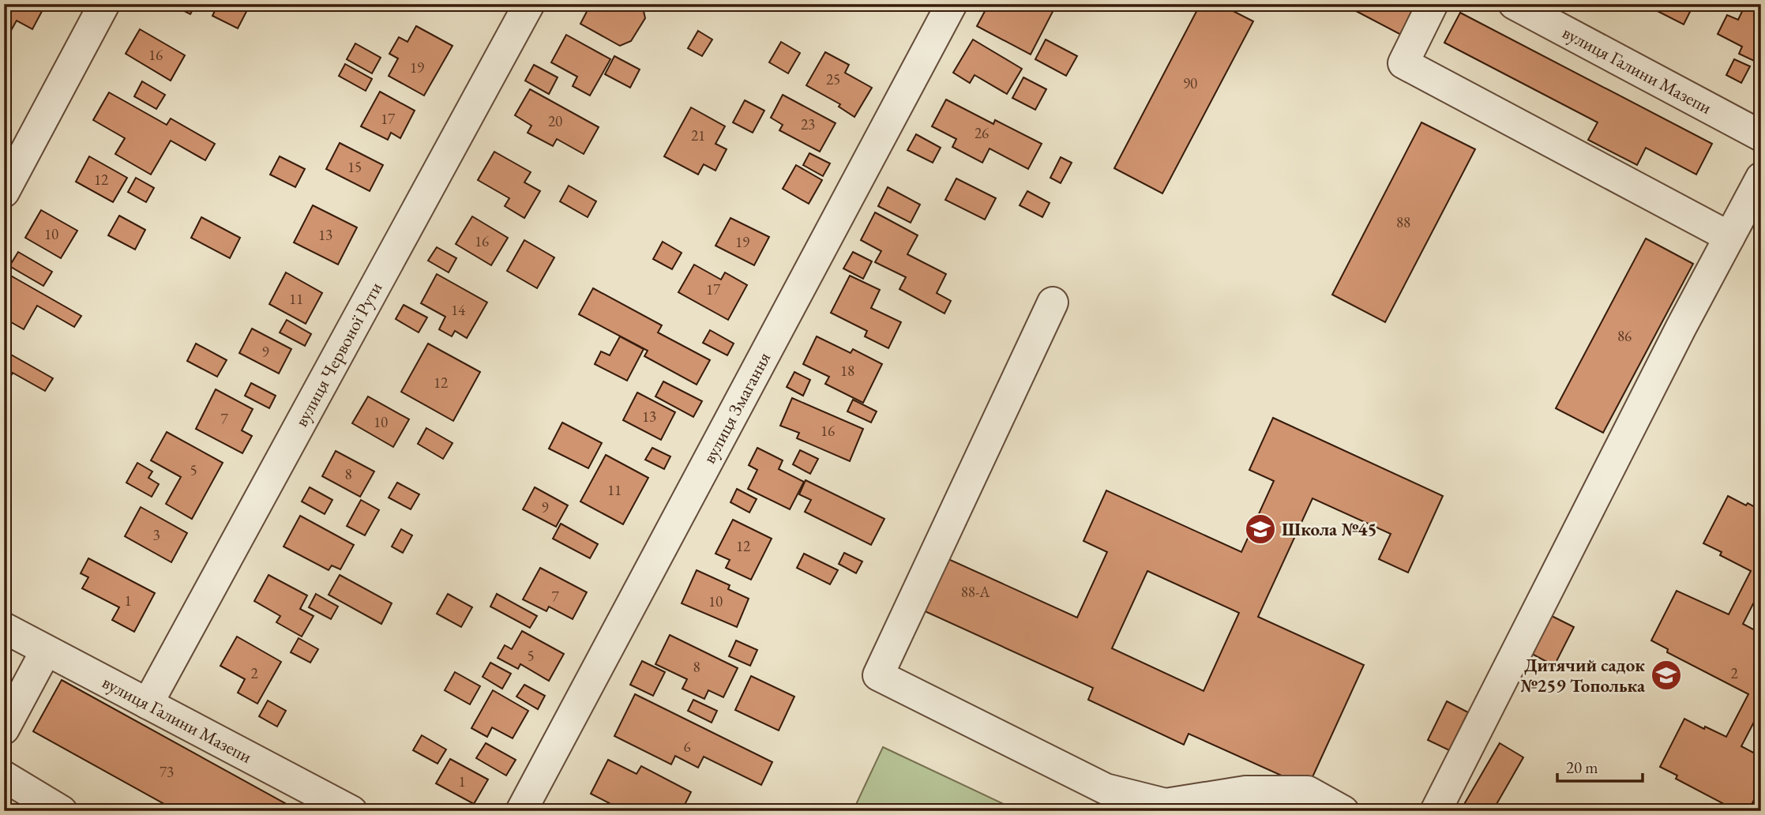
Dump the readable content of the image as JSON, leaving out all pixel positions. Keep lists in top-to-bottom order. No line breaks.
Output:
{"streets":{"street":["вулиця Галини Мазепи","вулиця Червоної Рути","вулиця Змагання"]},"crossings":[["вулиця Галини Мазепи","вулиця Червоної Рути"]],"places":{"school or university":["Школа №45","Дитячий садок №259 Тополька"]},"house_numbers":["16","19","25","90","17","20","23","26","21","15","12","88","10","13","16","19","17","11","14","86","9","18","12","13","7","10","16","5","8","11","9","3","12","88-А","7","1","10","5","8","2","2","6","73","1"],"scale_bar":"20 m"}
